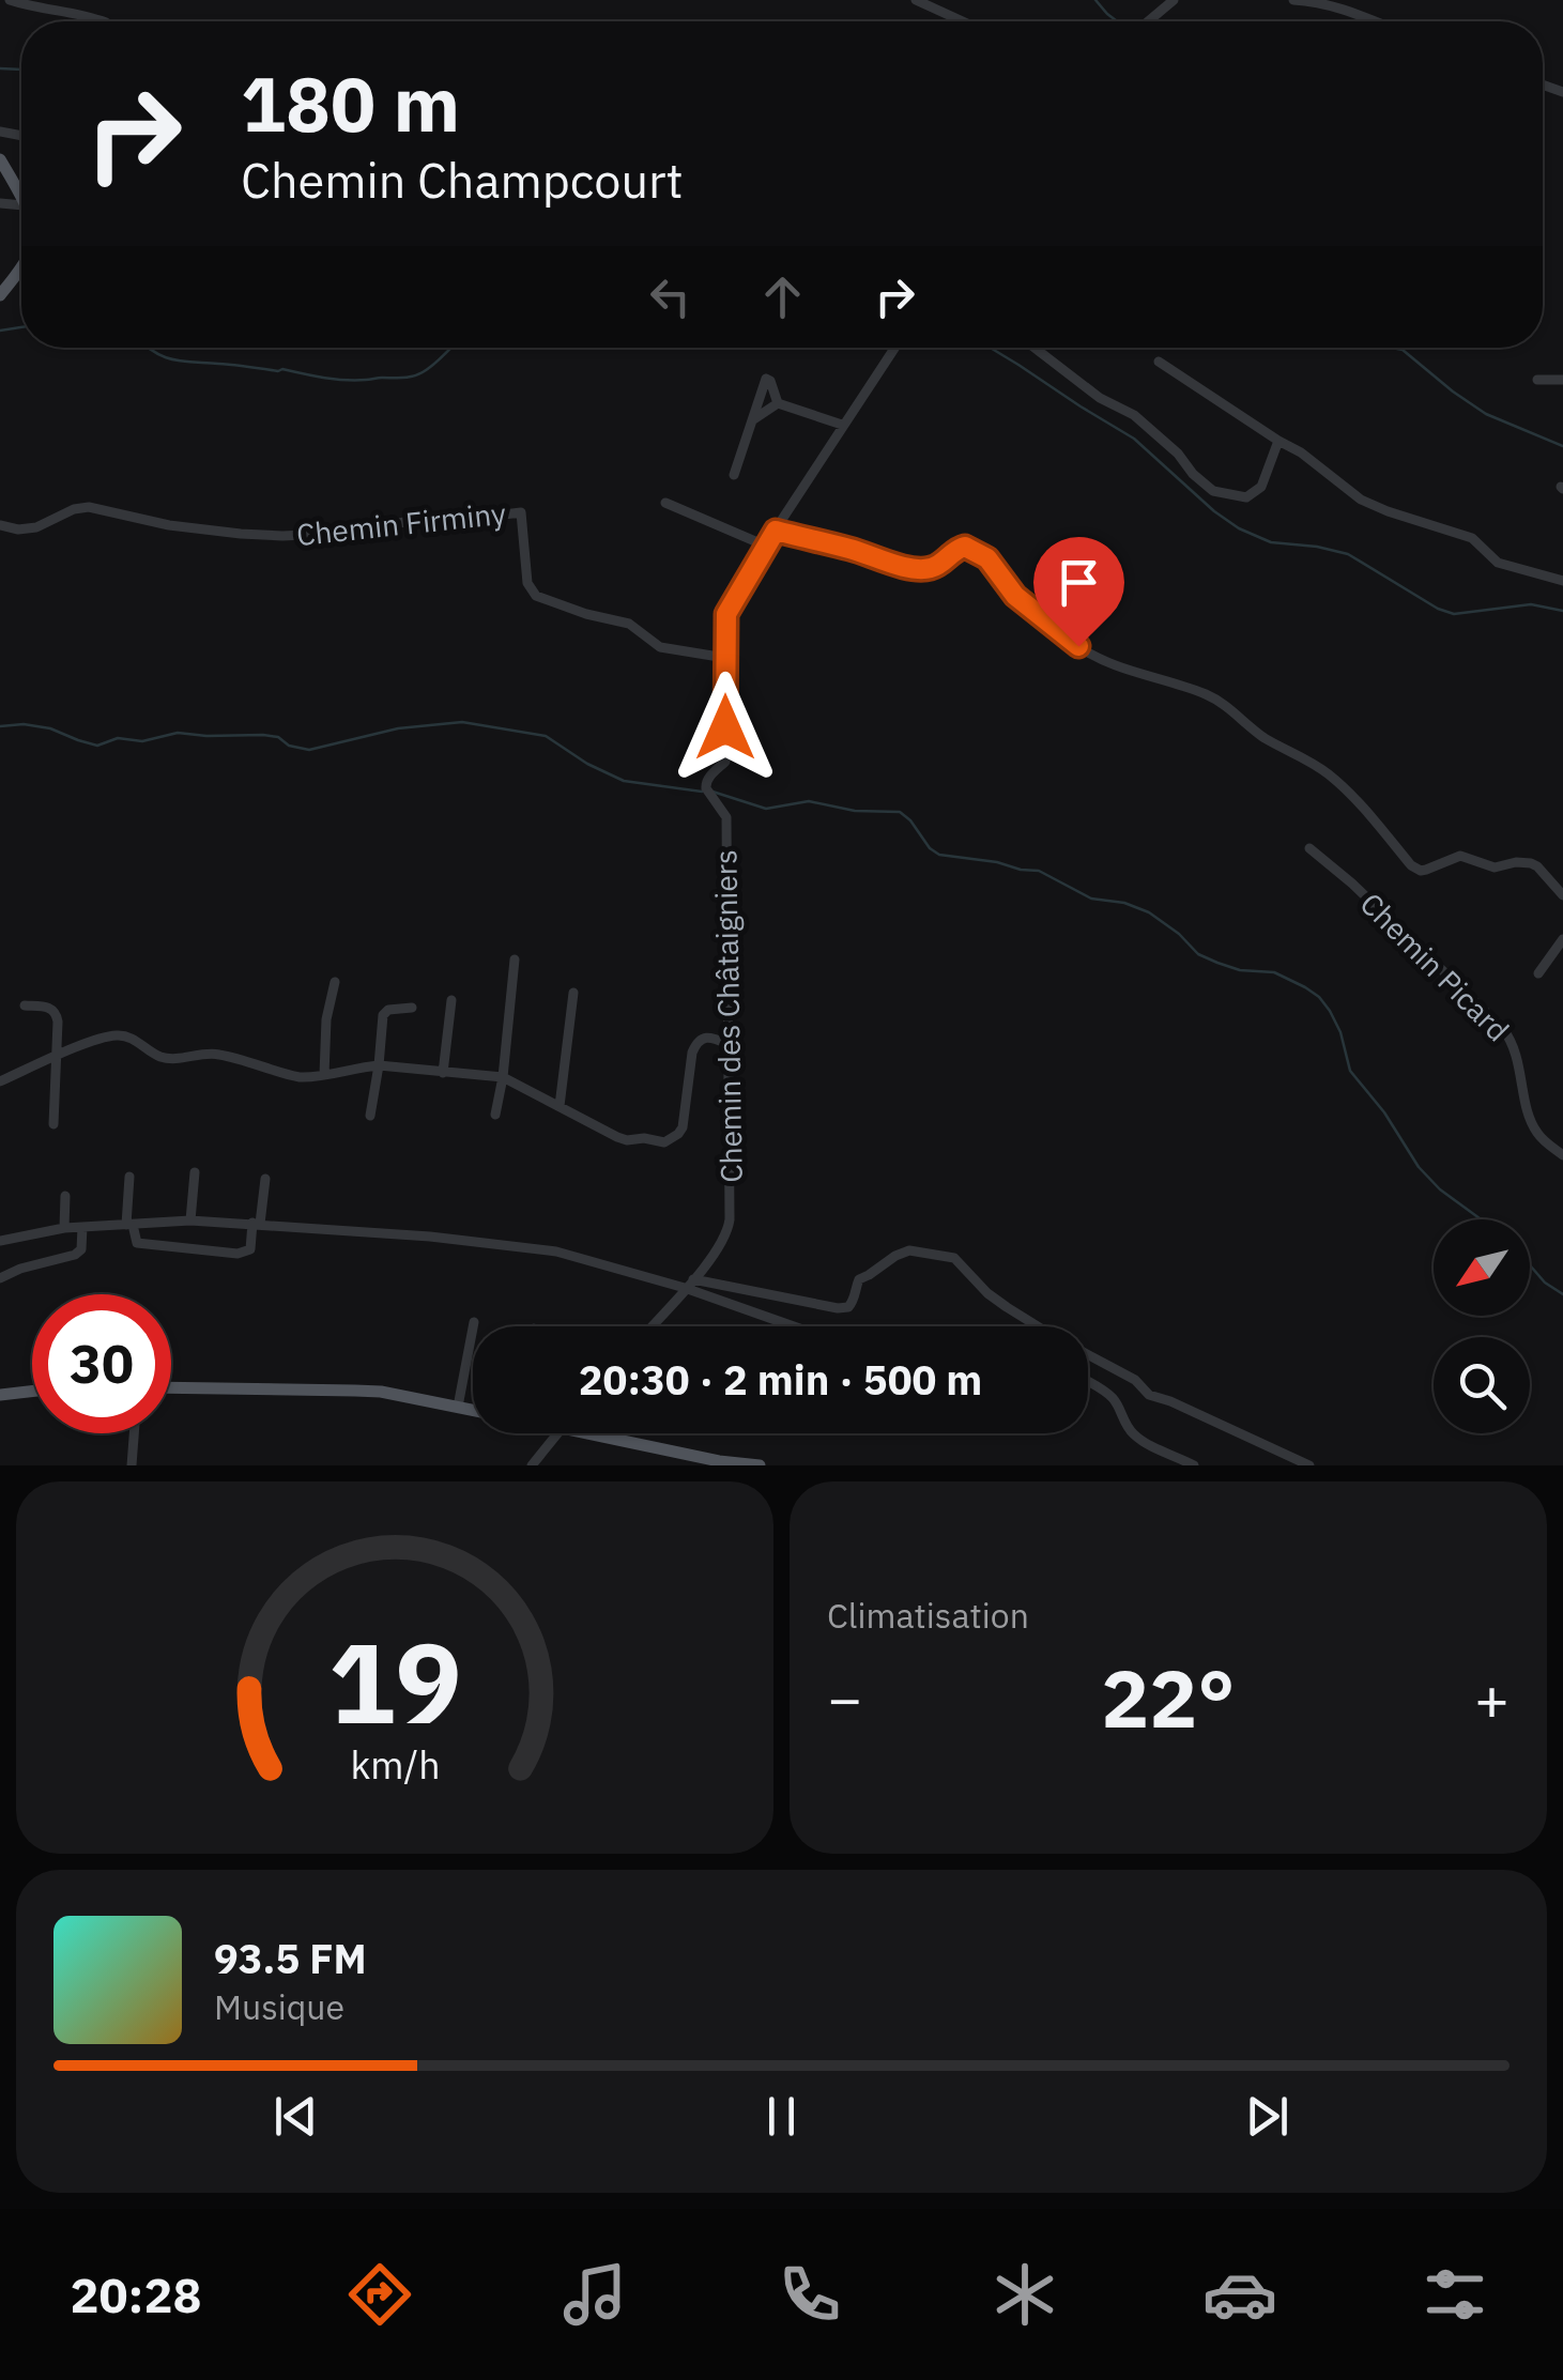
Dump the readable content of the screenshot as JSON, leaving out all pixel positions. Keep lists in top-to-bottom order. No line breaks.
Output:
{"streets":{"street":["Chemin Firminy","Chemin Picard","Chemin des Châtaigniers"]},"crossings":[["Chemin Firminy","Chemin des Châtaigniers"]],"north":"bottom left","page":{"turn":["180 m","Chemin Champcourt"],"limit":"30","trip":"20:30 · 2 min · 500 m","tile":"Climatisation","heat":["−","22°","+"],"song":["93.5 FM","Musique"],"tabs":"20:28","gauge":["19","km/h"]}}
